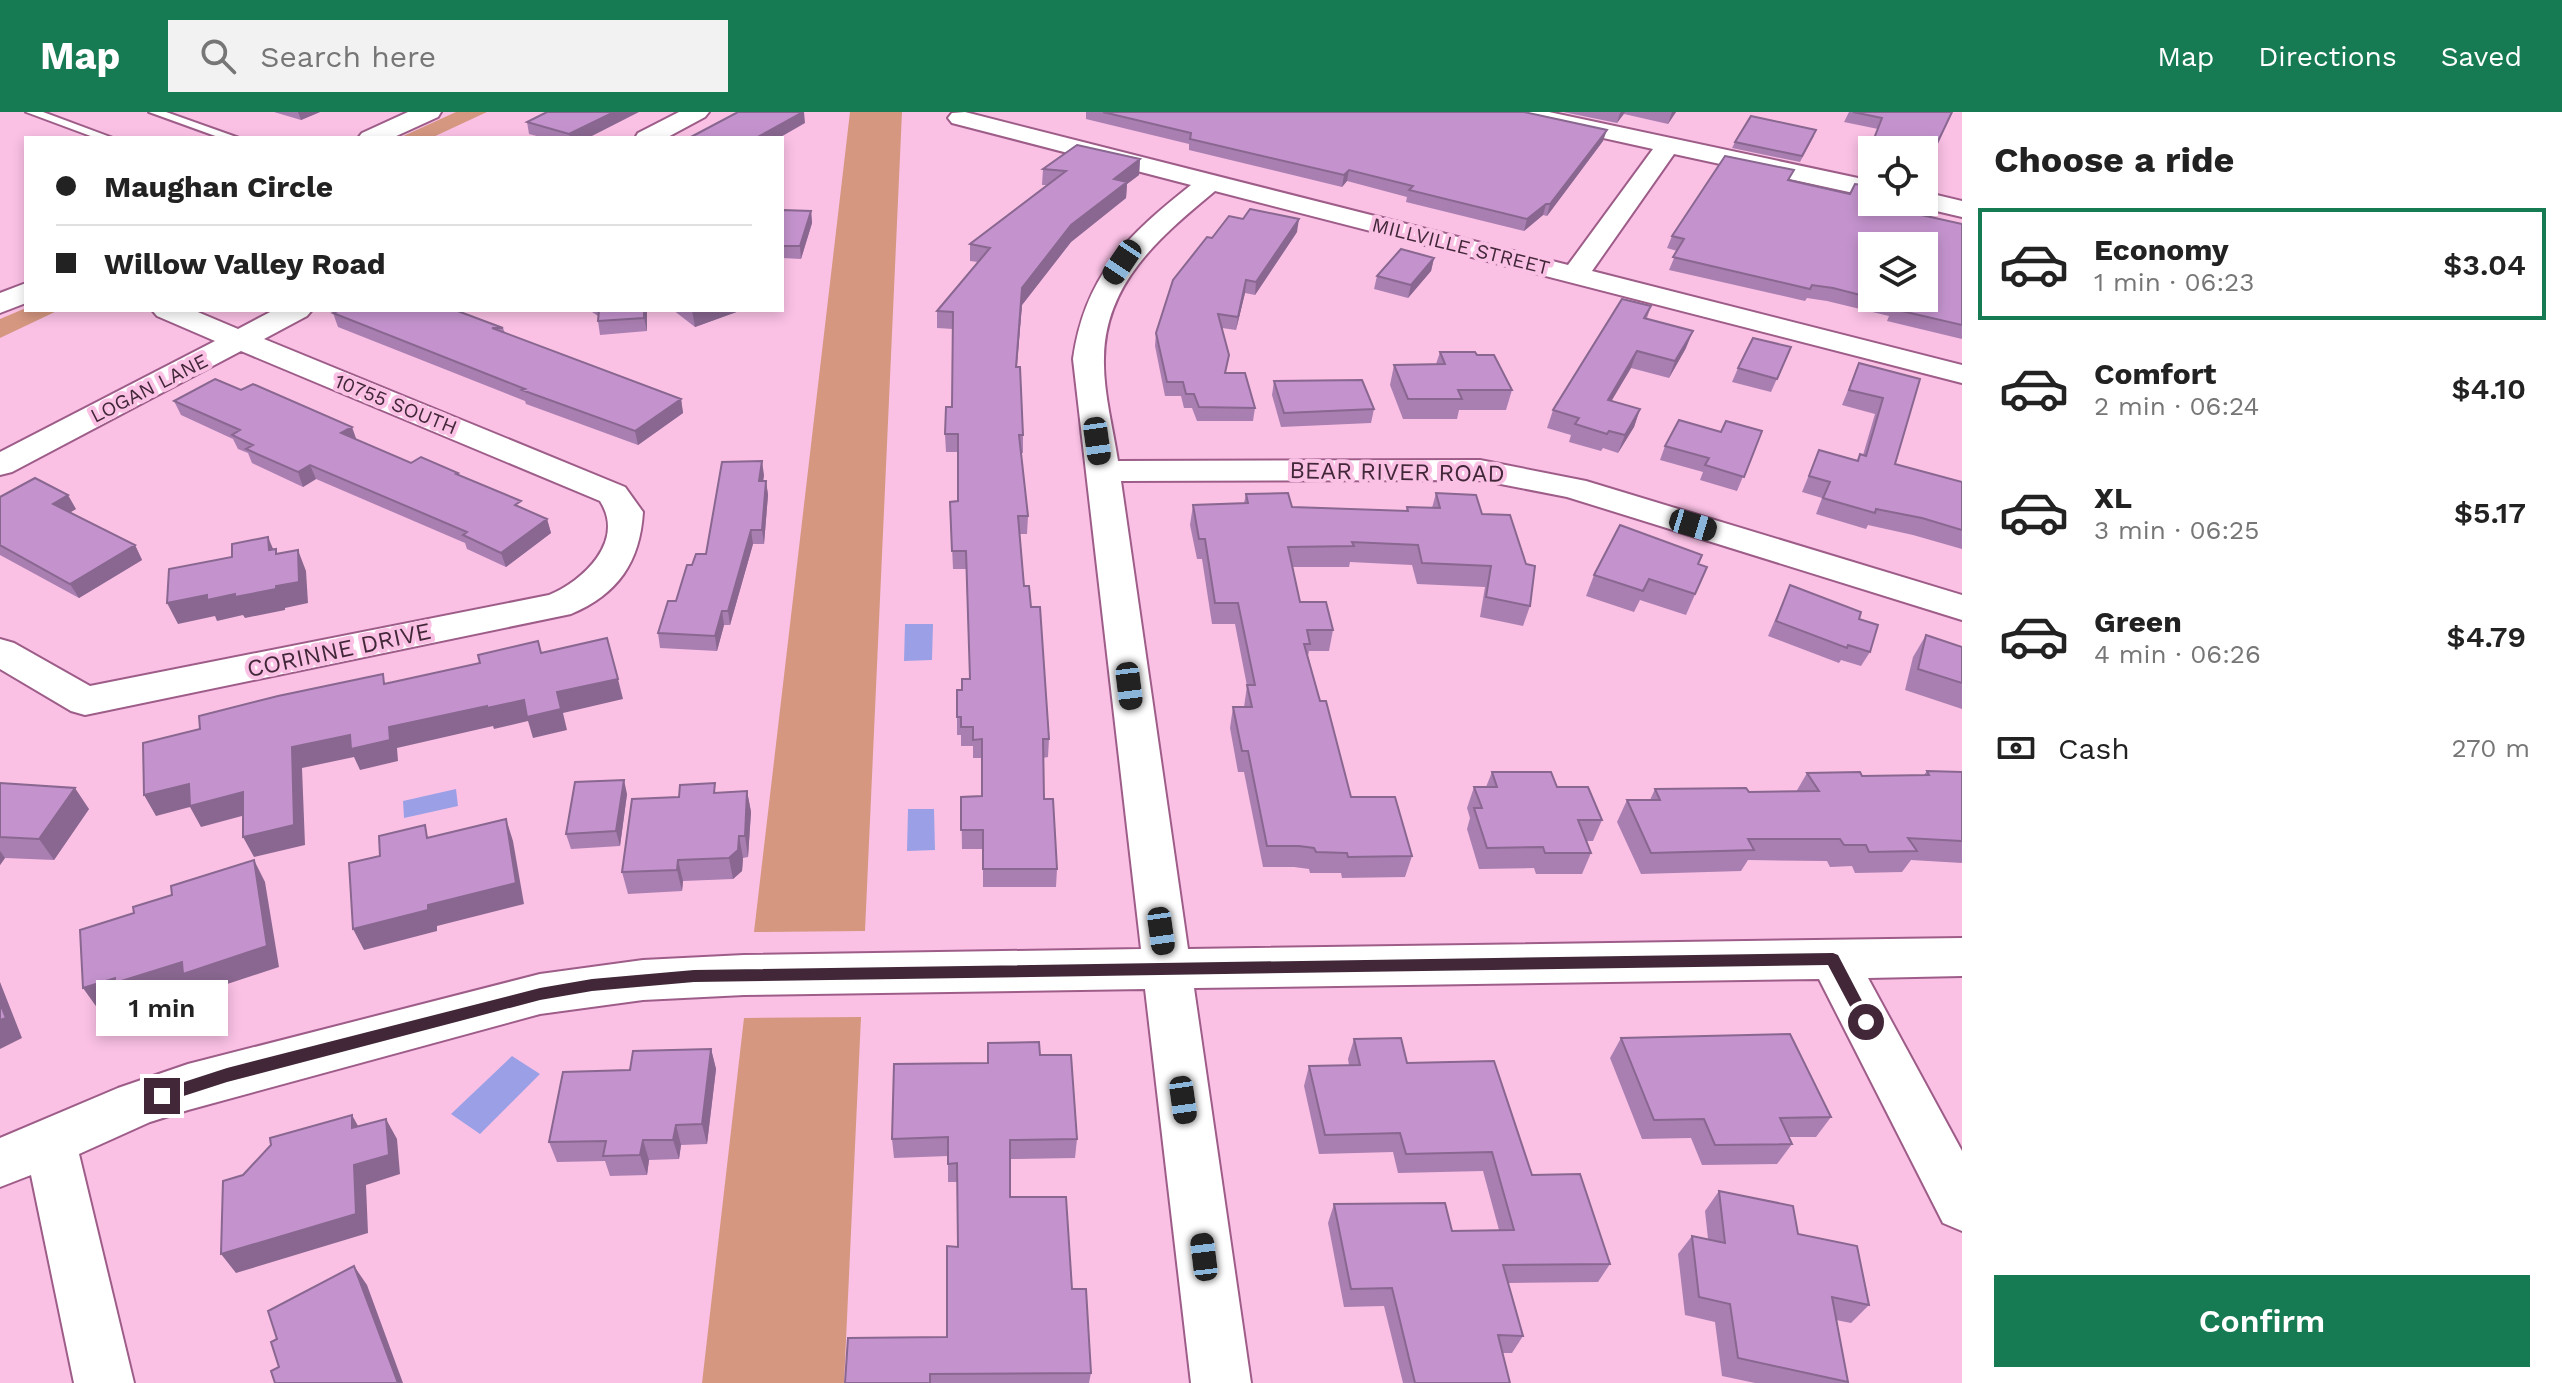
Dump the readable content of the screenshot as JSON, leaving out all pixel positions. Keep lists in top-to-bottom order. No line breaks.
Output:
{"streets":{"street":["MILLVILLE STREET","LOGAN LANE","10755 SOUTH","BEAR RIVER ROAD","CORINNE DRIVE"]},"crossings":[["LOGAN LANE","10755 SOUTH"],["10755 SOUTH","CORINNE DRIVE"]],"page":{"header":"Map","search":"Search here","nav":["Map","Directions","Saved"],"heading":"Choose a ride","banner":["Maughan Circle","Willow Valley Road"],"list":[{"name":"Economy","note":"1 min · 06:23","value":"$3.04"},{"name":"Comfort","note":"2 min · 06:24","value":"$4.10"},{"name":"XL","note":"3 min · 06:25","value":"$5.17"},{"name":"Green","note":"4 min · 06:26","value":"$4.79"}],"pay":["Cash","270 m"],"bubble":"1 min","buttons":"Confirm"}}
